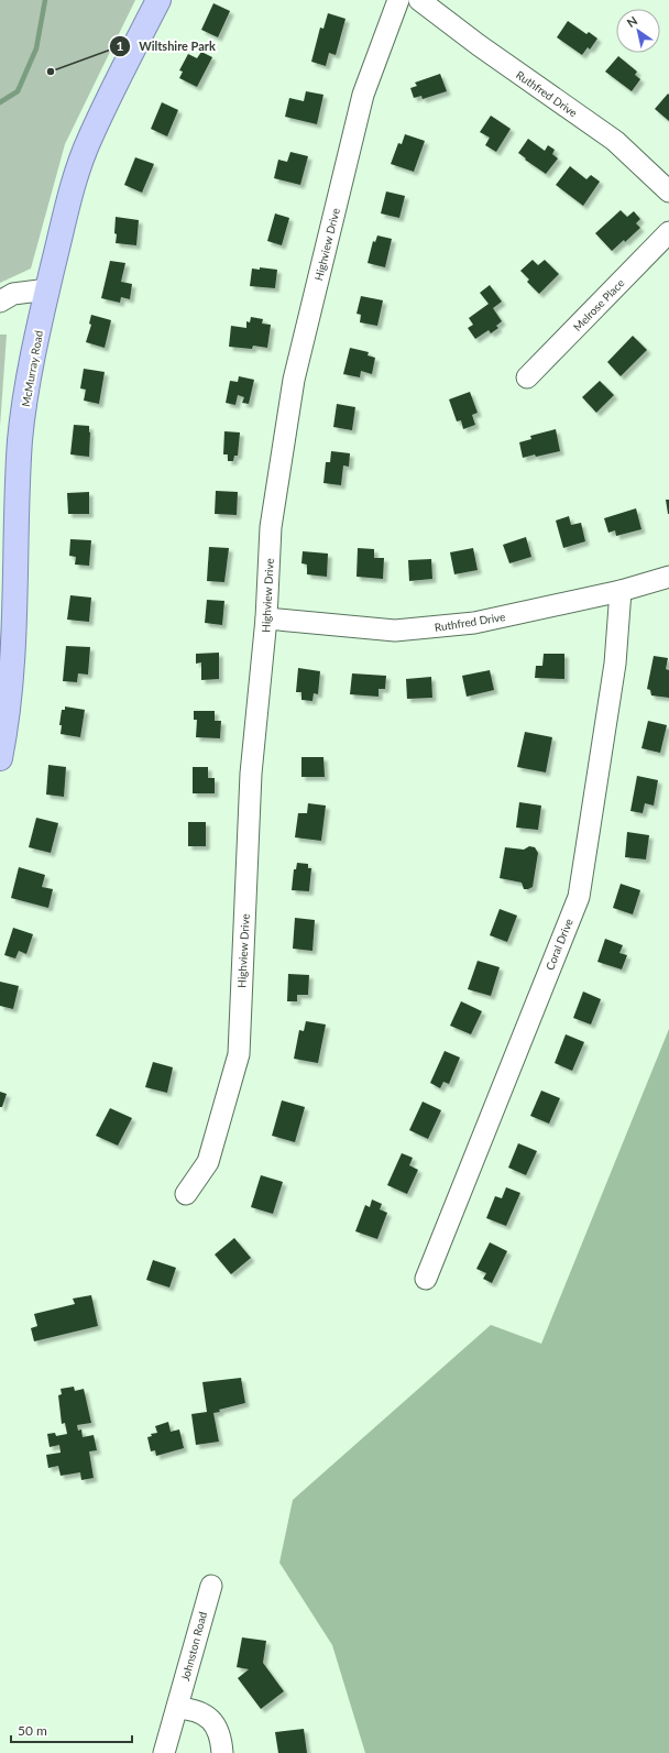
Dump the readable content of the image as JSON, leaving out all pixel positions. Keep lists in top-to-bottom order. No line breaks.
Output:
{"streets":{"main road":["McMurray Road"],"street":["Ruthfred Drive","Highview Drive","Melrose Place","Coral Drive","Johnston Road"]},"crossings":[["Ruthfred Drive","Highview Drive"],["Ruthfred Drive","Coral Drive"]],"places":["Wiltshire Park"],"scale_bar":"50 m","north":"top left"}
